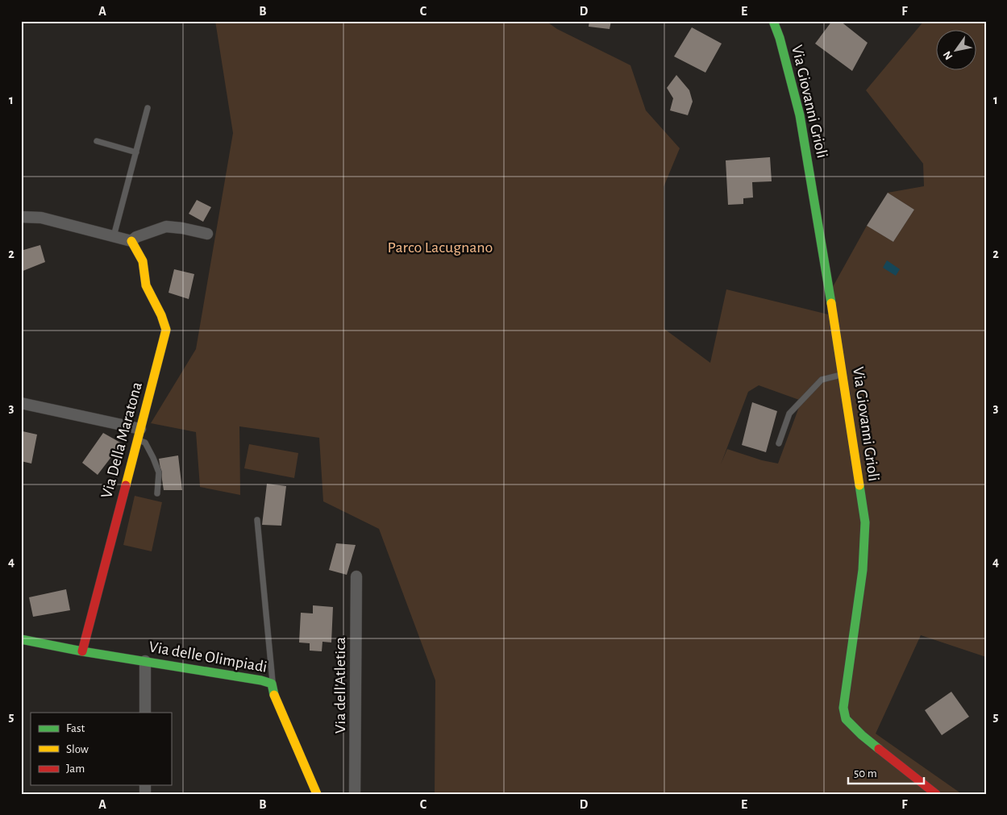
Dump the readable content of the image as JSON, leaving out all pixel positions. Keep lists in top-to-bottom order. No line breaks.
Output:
{"streets":{"street":["Via Giovanni Grioli","Via Della Maratona","Via delle Olimpiadi","Via dell'Atletica"]},"crossings":[["Via Della Maratona","Via delle Olimpiadi"]],"parks":["Parco Lacugnano"],"legend":["Fast","Slow","Jam"],"scale_bar":"50 m","north":"bottom left","grid":{"columns":["A","B","C","D","E","F"],"rows":["1","2","3","4","5"]}}
